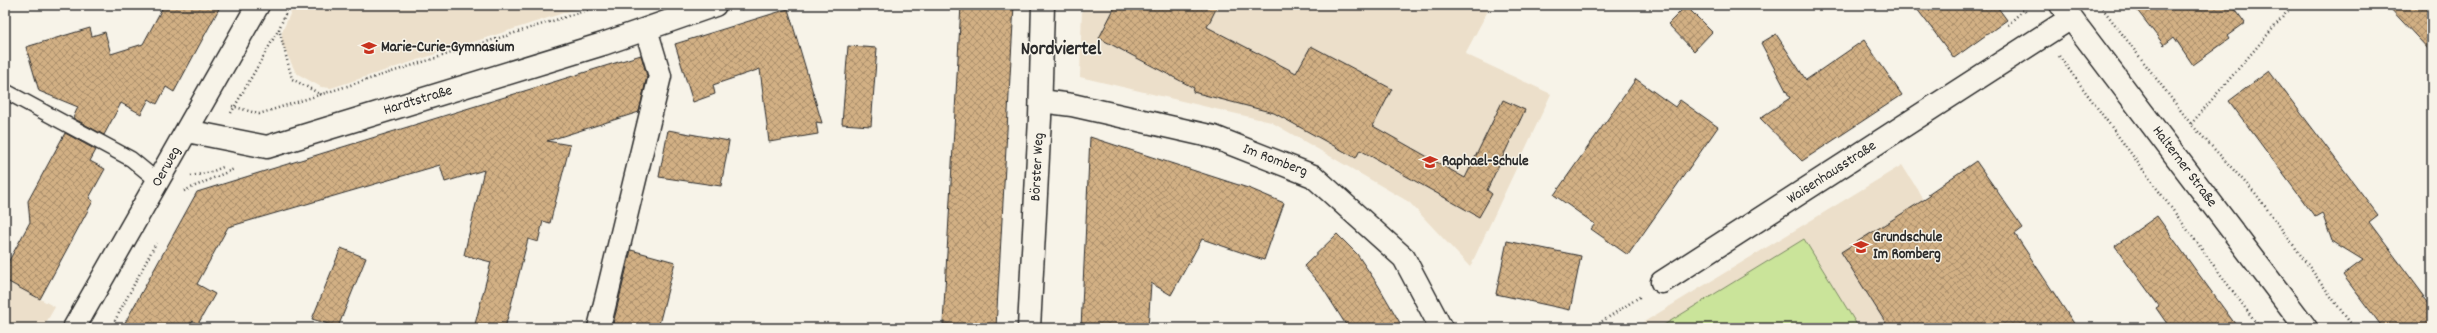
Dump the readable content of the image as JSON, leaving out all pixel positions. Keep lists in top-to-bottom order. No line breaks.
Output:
{"streets":{"street":["Hardtstraße","Im Romberg","Oerweg","Börster Weg","Halterner Straße","Waisenhausstraße"]},"crossings":[["Hardtstraße","Oerweg"],["Im Romberg","Börster Weg"],["Halterner Straße","Waisenhausstraße"]],"districts":["Nordviertel"],"places":{"school or university":["Marie-Curie-Gymnasium","Raphael-Schule","Grundschule Im Romberg"]}}
